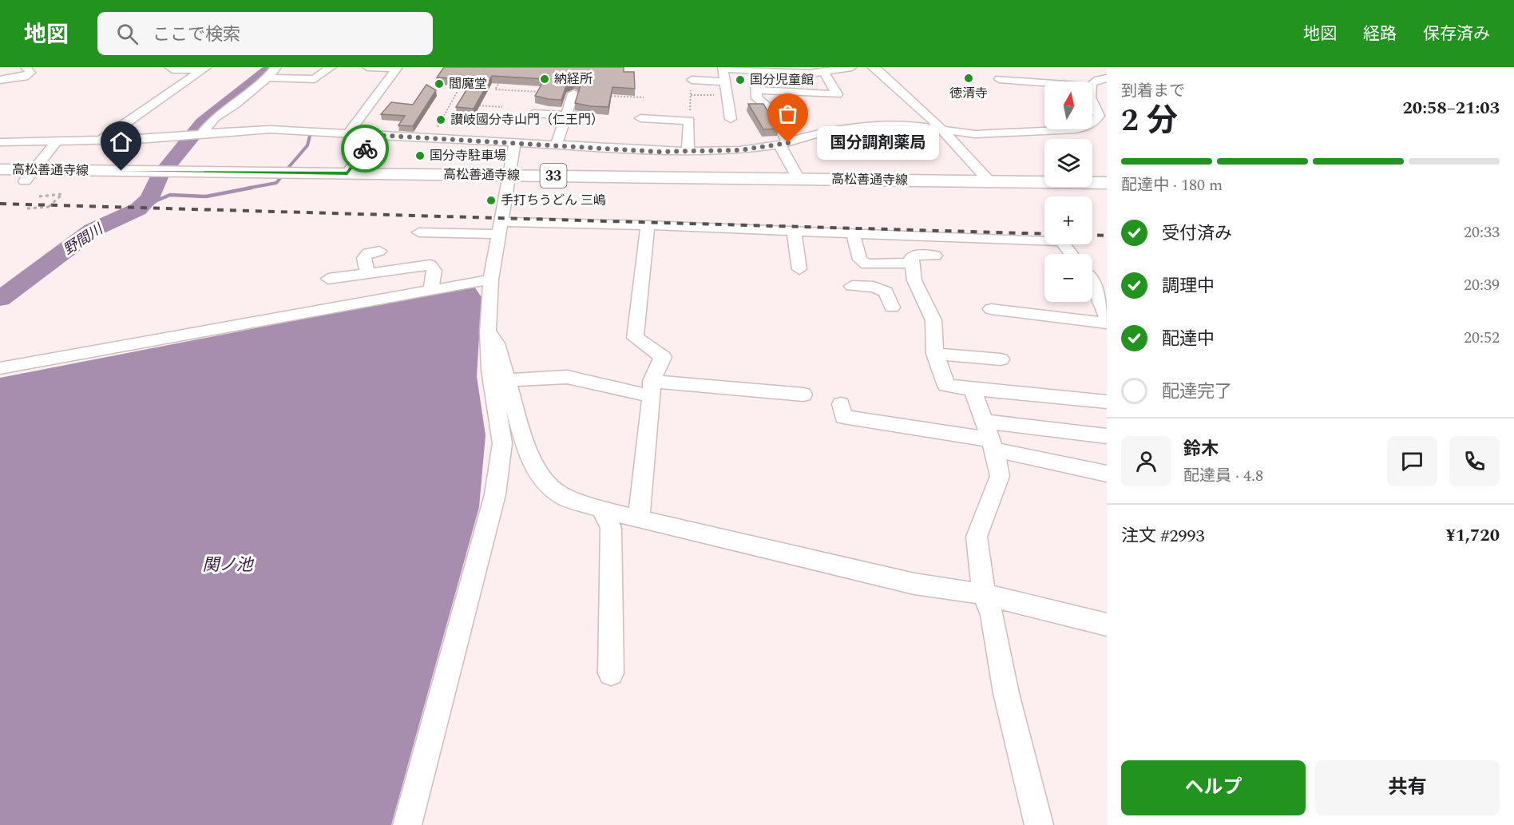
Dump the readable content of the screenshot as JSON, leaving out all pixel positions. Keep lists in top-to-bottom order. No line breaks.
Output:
{"streets":{"main road":["高松善通寺線","33"]},"water":["野間川","関ノ池"],"places":["徳清寺","納経所","国分児童館","閻魔堂","讃岐國分寺山門（仁王門）","国分調剤薬局","国分寺駐車場","手打ちうどん 三嶋"],"north":"top","page":{"header":"地図","search":"ここで検索","nav":["地図","経路","保存済み"],"heading":["2 分","到着まで","20:58–21:03"],"panel":["鈴木","配達員 · 4.8","注文 #2993","¥1,720"],"map_buttons":["+","−"],"bubble":"国分調剤薬局","bar":"配達中 · 180 m","list":[["受付済み","20:33"],["調理中","20:39"],["配達中","20:52"],"配達完了"],"buttons":["ヘルプ","共有"]}}
